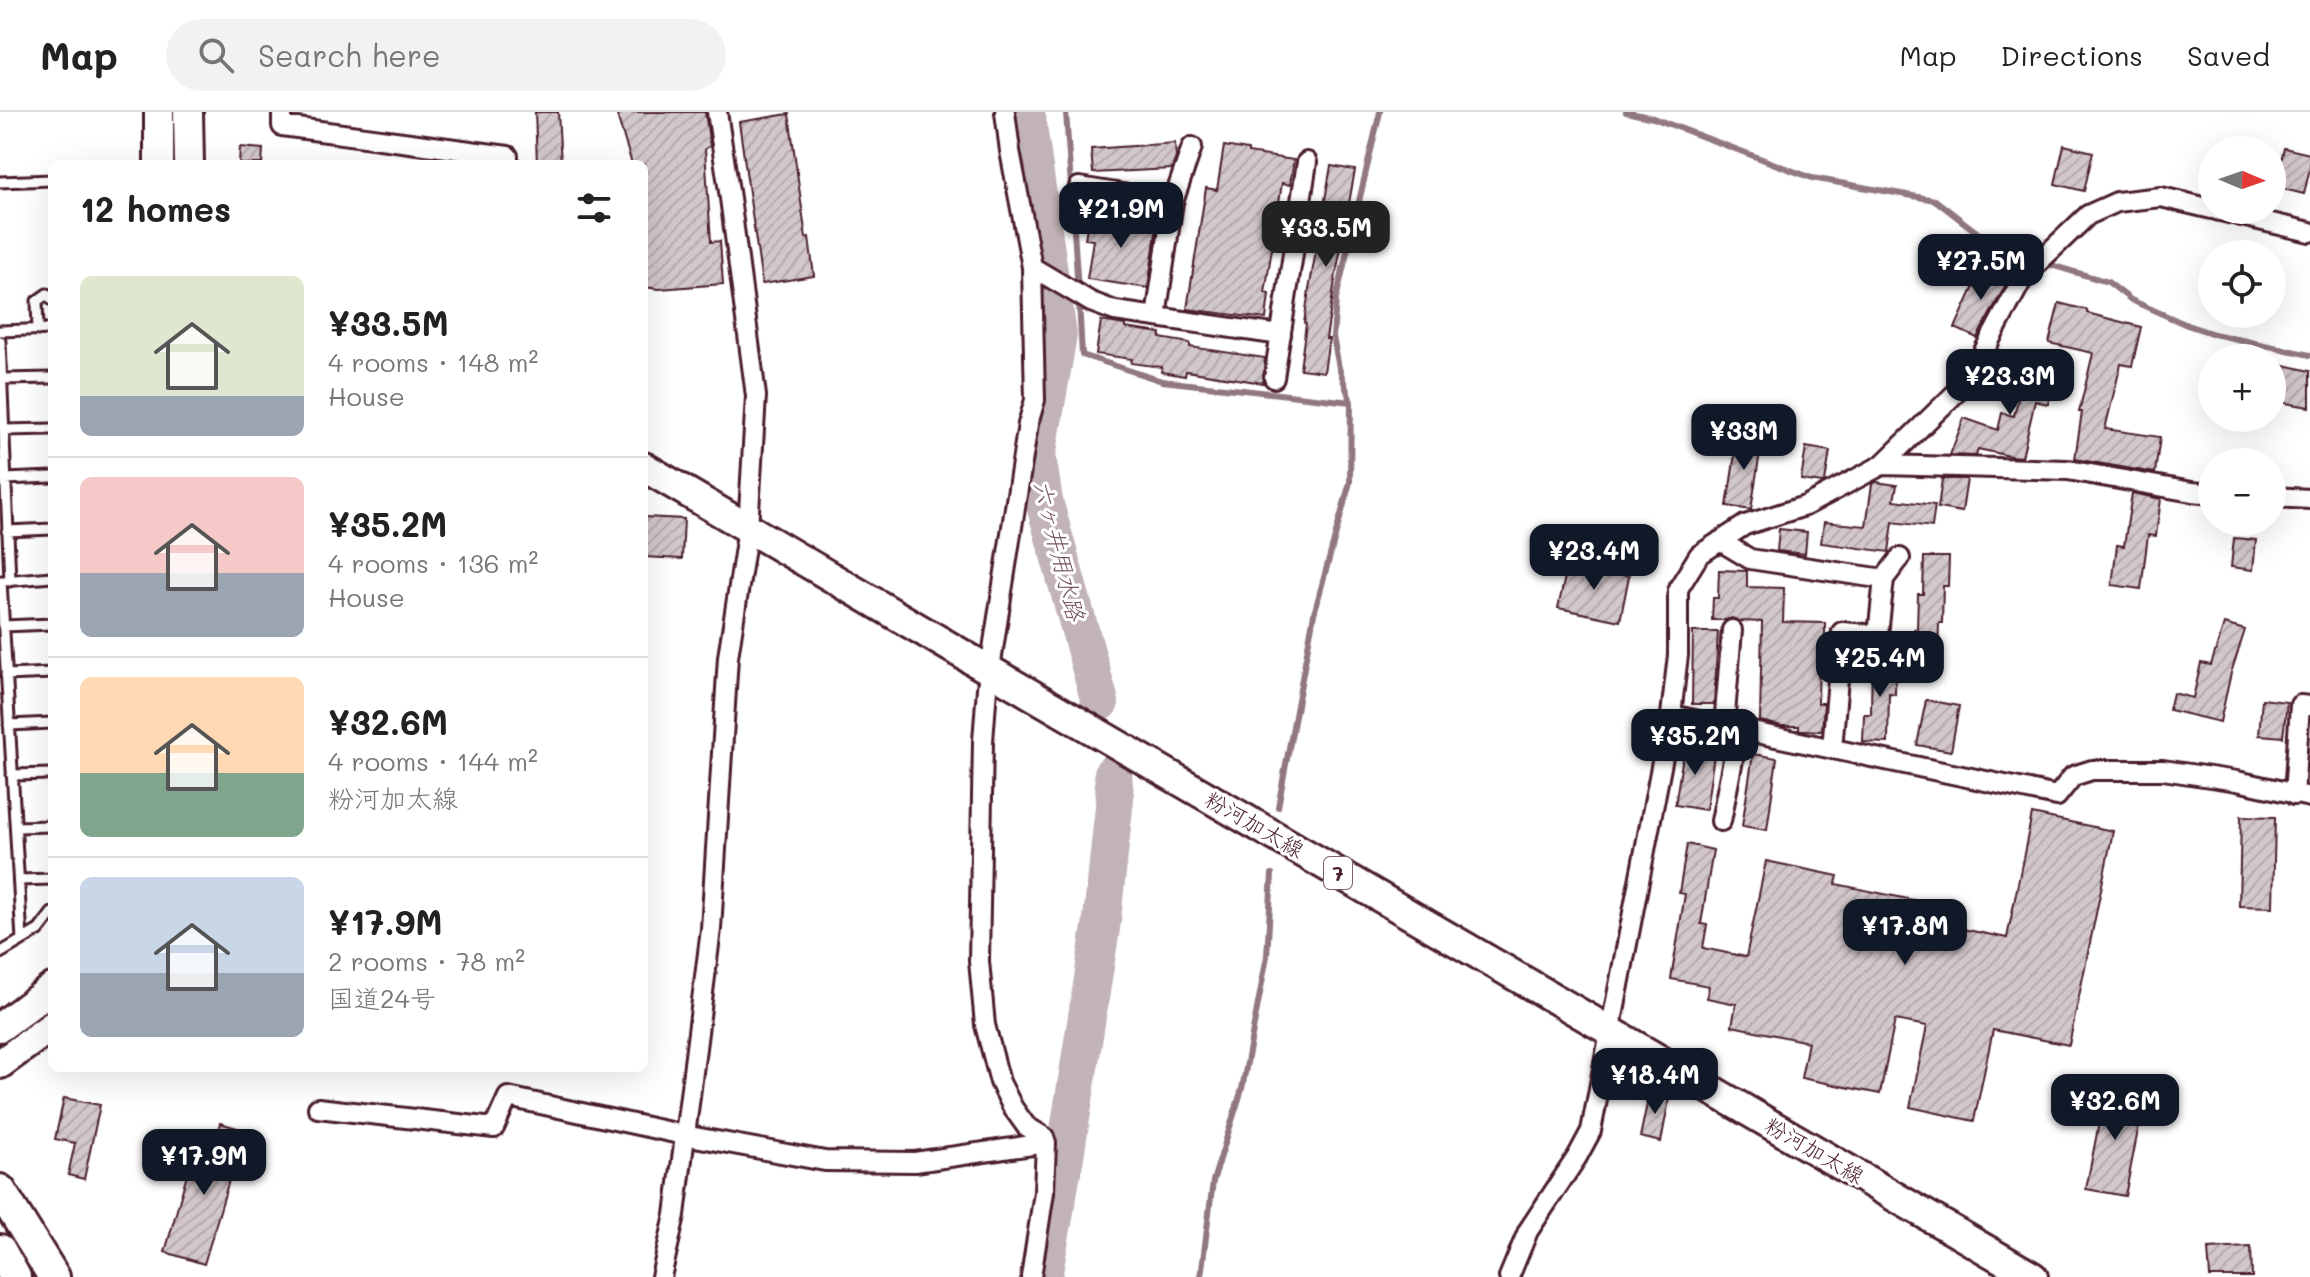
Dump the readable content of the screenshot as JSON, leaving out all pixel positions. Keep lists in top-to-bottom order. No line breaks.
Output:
{"streets":{"main road":["粉河加太線","7"]},"water":["六ヶ井用水路"],"north":"right","page":{"header":"Map","search":"Search here","nav":["Map","Directions","Saved"],"map_buttons":["+","−"],"heading":"12 homes","price":["¥21.9M","¥33.5M","¥27.5M","¥23.3M","¥33M","¥23.4M","¥25.4M","¥35.2M","¥17.8M","¥18.4M","¥32.6M","¥17.9M"],"list":[{"name":"¥33.5M","note":"4 rooms · 148 m² · House"},{"name":"¥35.2M","note":"4 rooms · 136 m² · House"},{"name":"¥32.6M","note":"4 rooms · 144 m² · 粉河加太線"},{"name":"¥17.9M","note":"2 rooms · 78 m² · 国道24号"}]}}
